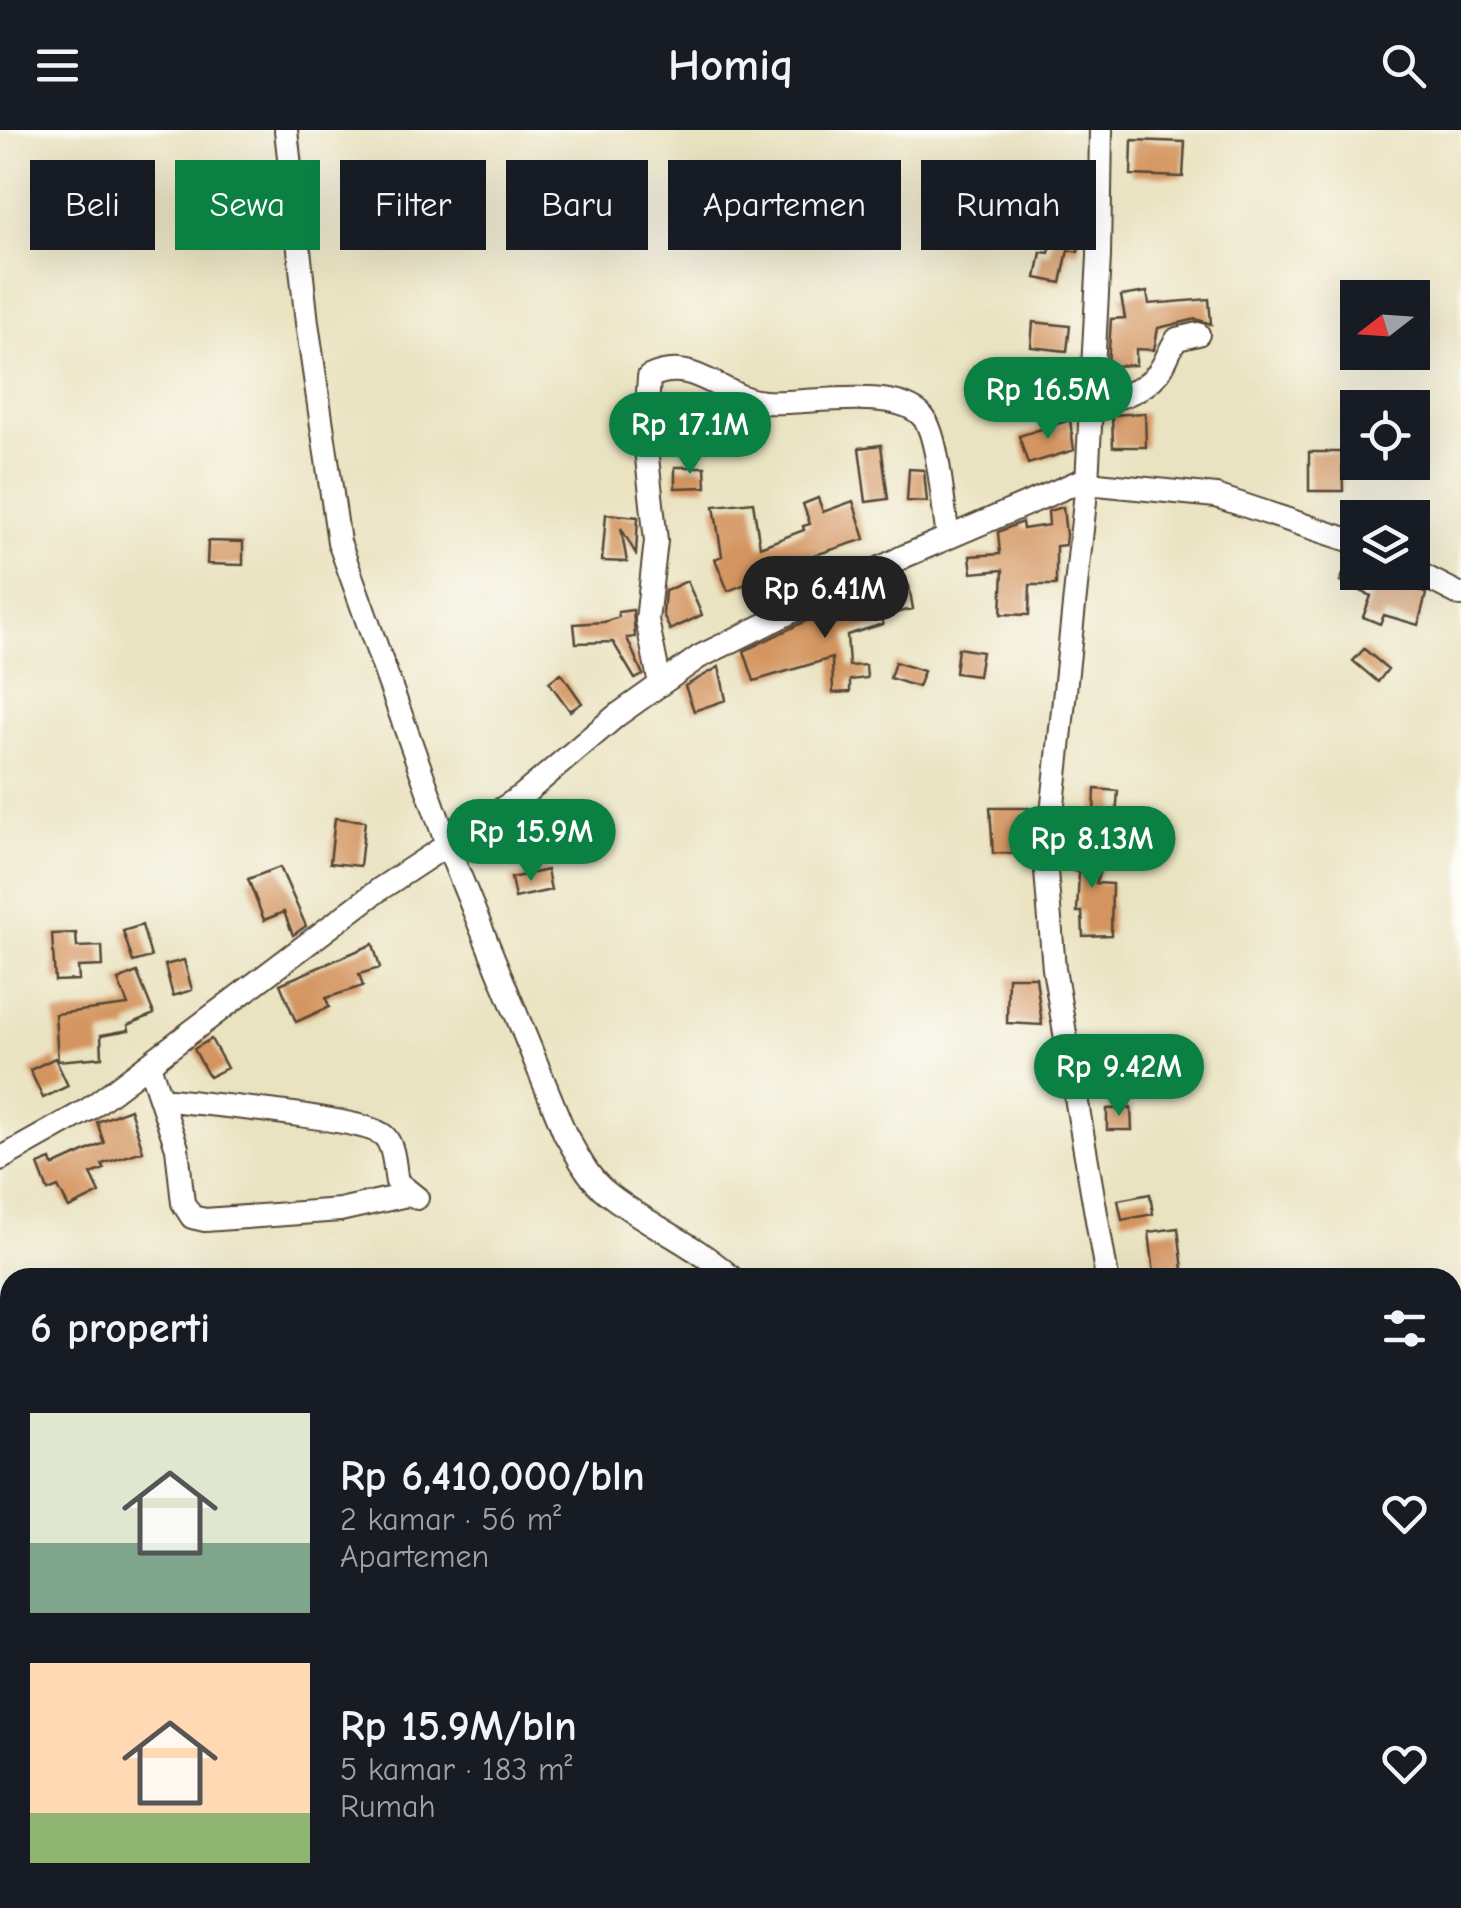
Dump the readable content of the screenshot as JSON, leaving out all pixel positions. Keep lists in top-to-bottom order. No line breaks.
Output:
{"north":"left","page":{"header":"Homiq","chip":["Beli","Sewa","Filter","Baru","Apartemen","Rumah"],"price":["Rp 16.5M","Rp 17.1M","Rp 6.41M","Rp 15.9M","Rp 8.13M","Rp 9.42M"],"heading":"6 properti","list":[{"name":"Rp 6,410,000/bln","note":"2 kamar · 56 m² · Apartemen"},{"name":"Rp 15.9M/bln","note":"5 kamar · 183 m² · Rumah"}]}}
